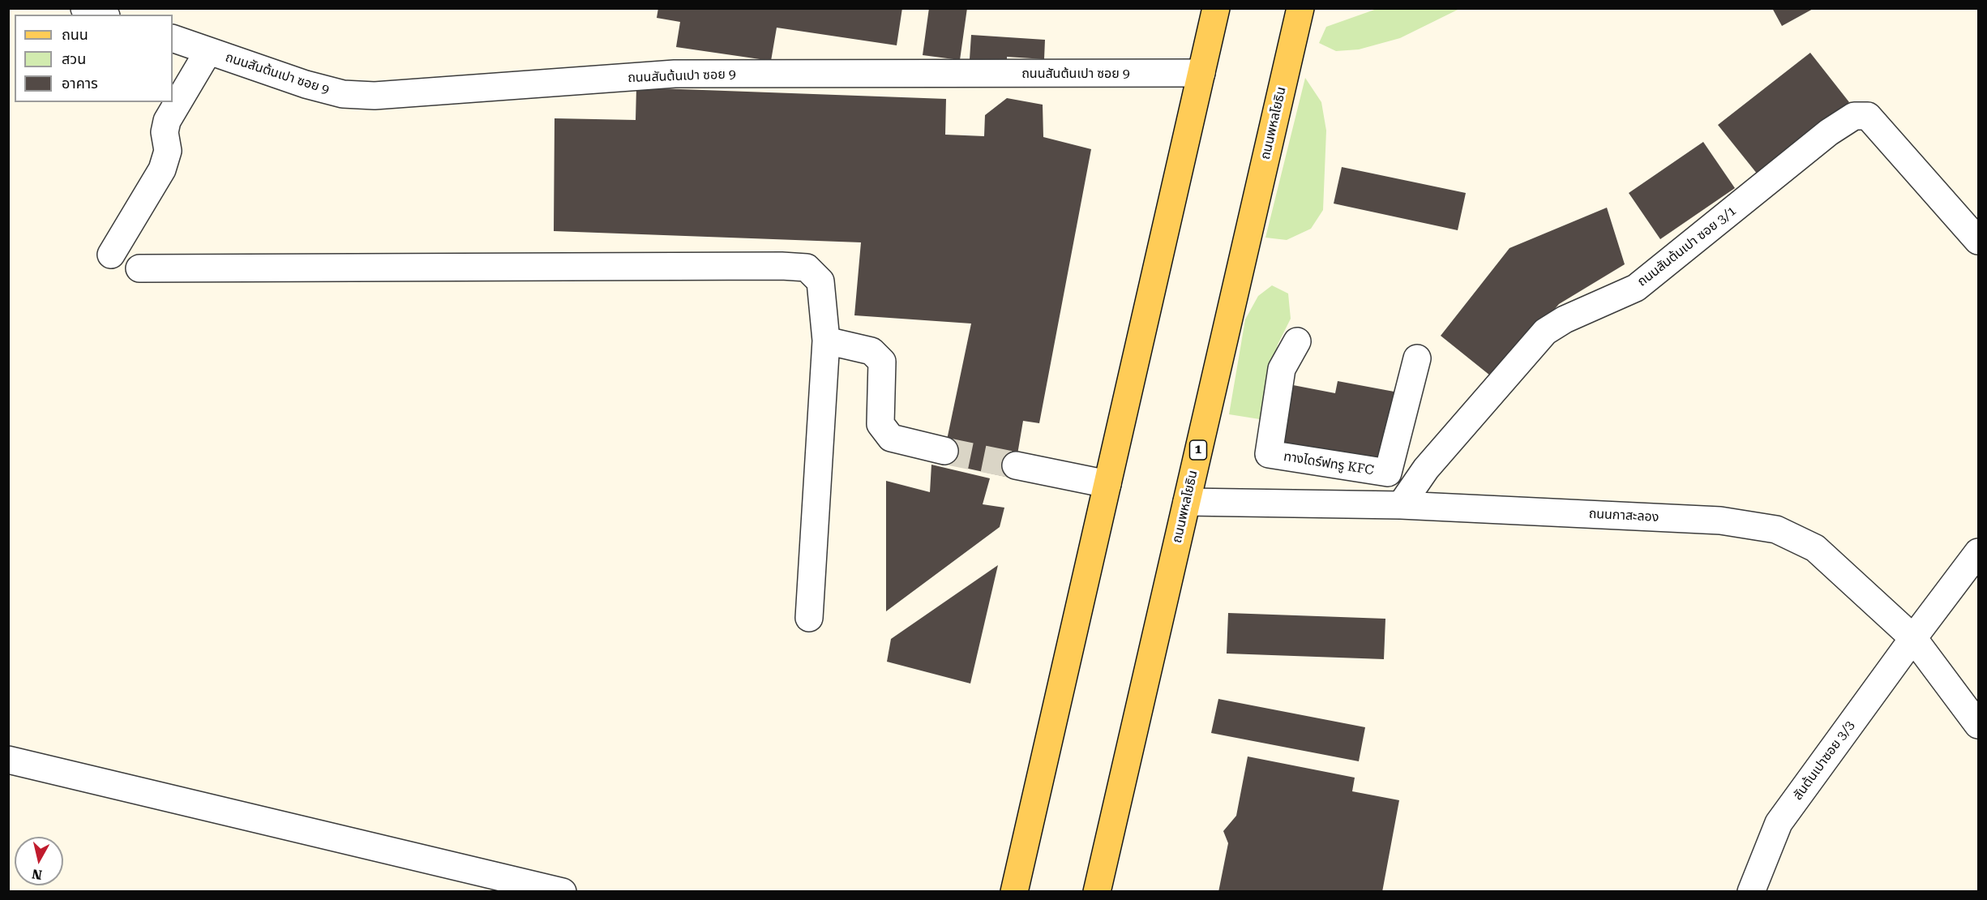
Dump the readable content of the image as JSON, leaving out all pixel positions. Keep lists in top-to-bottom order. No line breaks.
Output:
{"streets":{"main road":["ถนนพหลโยธิน","1"],"street":["ถนนสันต้นเปา ซอย 9","ถนนสันต้นเปา ซอย 3/1","ทางไดร์ฟทรู KFC","ถนนกาสะลอง","สันต้นเปาซอย 3/3"]},"crossings":[["ถนนพหลโยธิน","ถนนกาสะลอง"],["ถนนสันต้นเปา ซอย 3/1","ถนนกาสะลอง"],["ถนนกาสะลอง","สันต้นเปาซอย 3/3"]],"legend":["ถนน","สวน","อาคาร"],"north":"bottom"}
